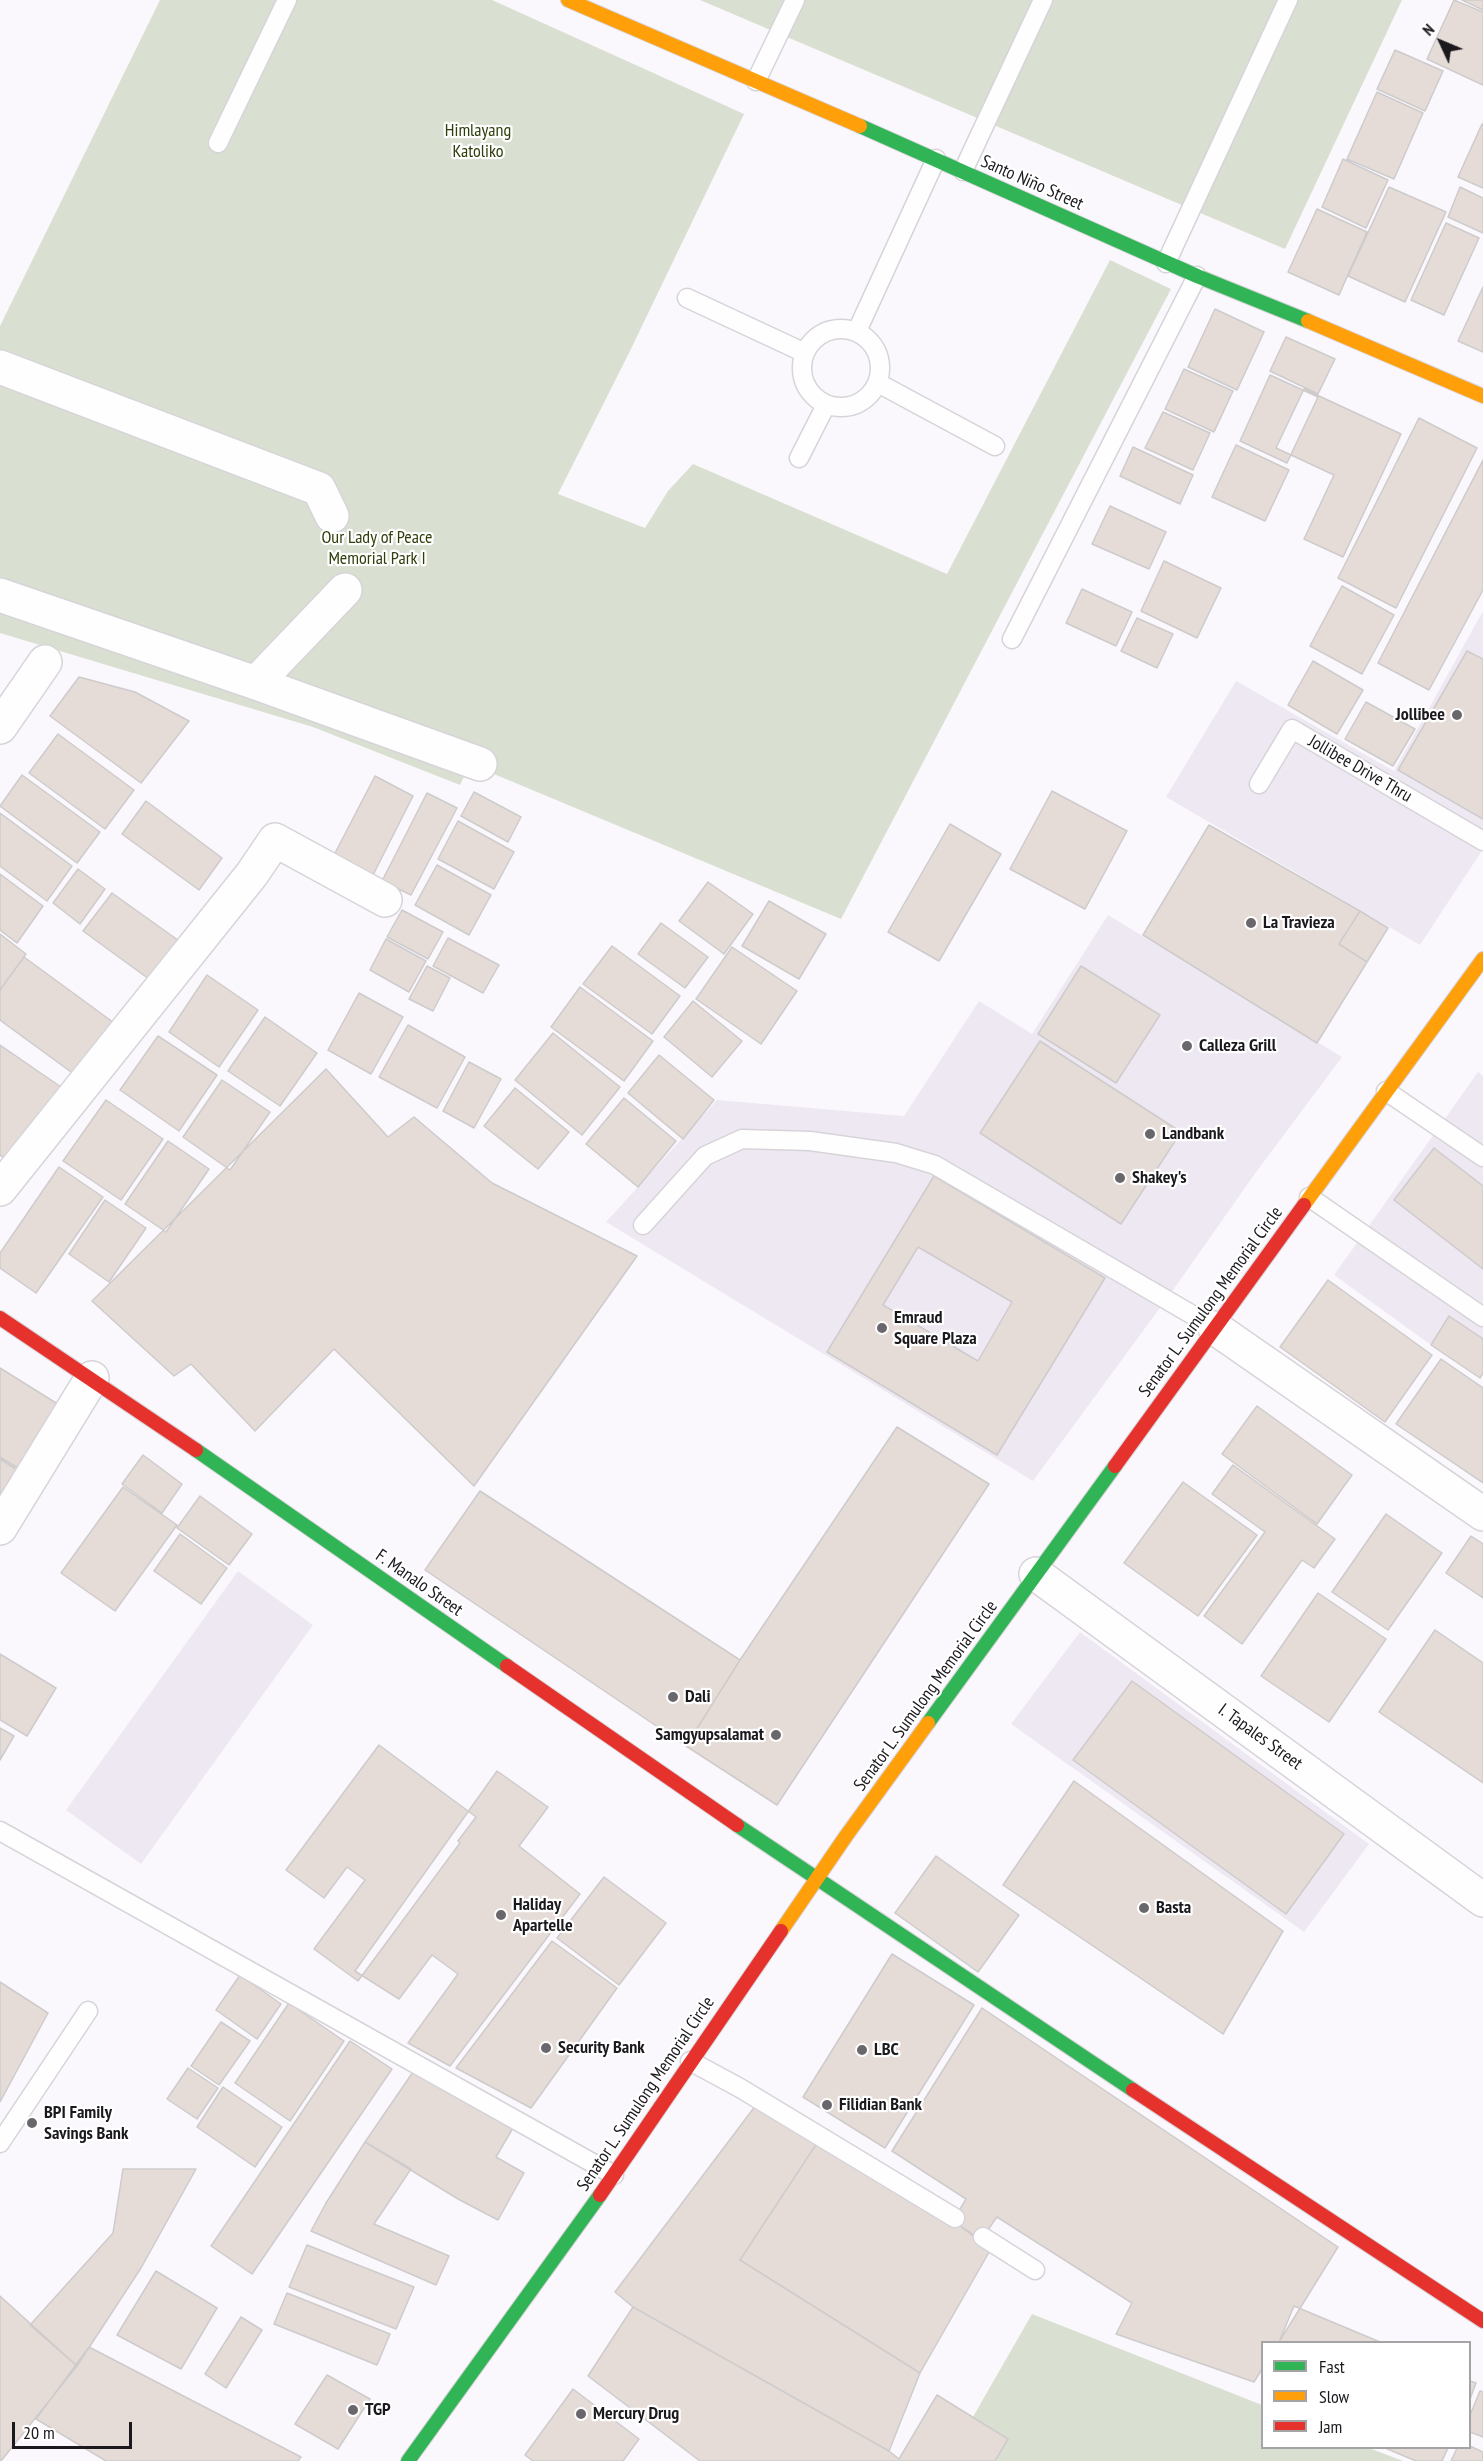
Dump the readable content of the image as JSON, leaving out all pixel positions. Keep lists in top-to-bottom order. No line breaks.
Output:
{"streets":{"main road":["Santo Niño Street","Senator L. Sumulong Memorial Circle","F. Manalo Street"],"street":["I. Tapales Street"],"lane":["Jollibee Drive Thru"]},"crossings":[["Senator L. Sumulong Memorial Circle","F. Manalo Street"],["Senator L. Sumulong Memorial Circle","I. Tapales Street"]],"parks":["Himlayang Katoliko","Our Lady of Peace Memorial Park I"],"places":["Jollibee","La Travieza","Calleza Grill","Landbank","Shakey's","Emraud Square Plaza","Dali","Samgyupsalamat","Basta","Haliday Apartelle","Security Bank","LBC","Filidian Bank","BPI Family Savings Bank","TGP","Mercury Drug"],"legend":["Fast","Slow","Jam"],"scale_bar":"20 m","north":"top left"}
